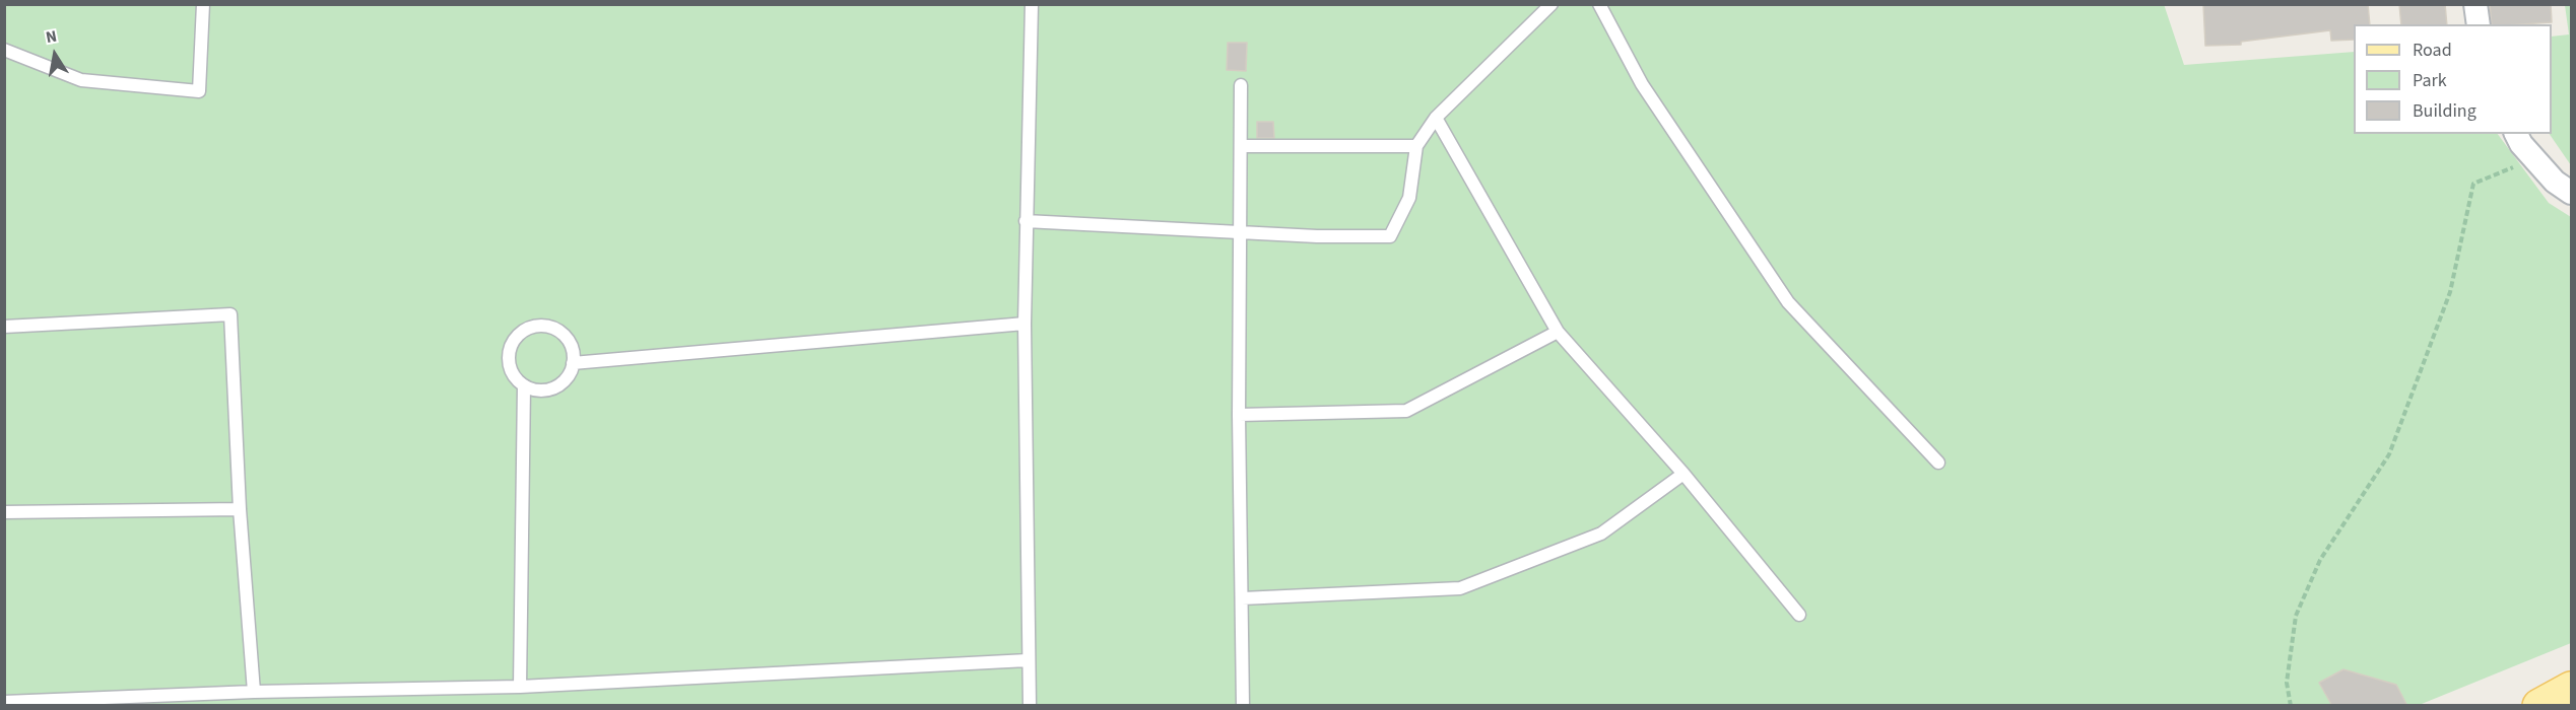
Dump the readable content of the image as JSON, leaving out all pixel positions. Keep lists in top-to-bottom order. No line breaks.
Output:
{"legend":["Road","Park","Building"],"north":"top"}
